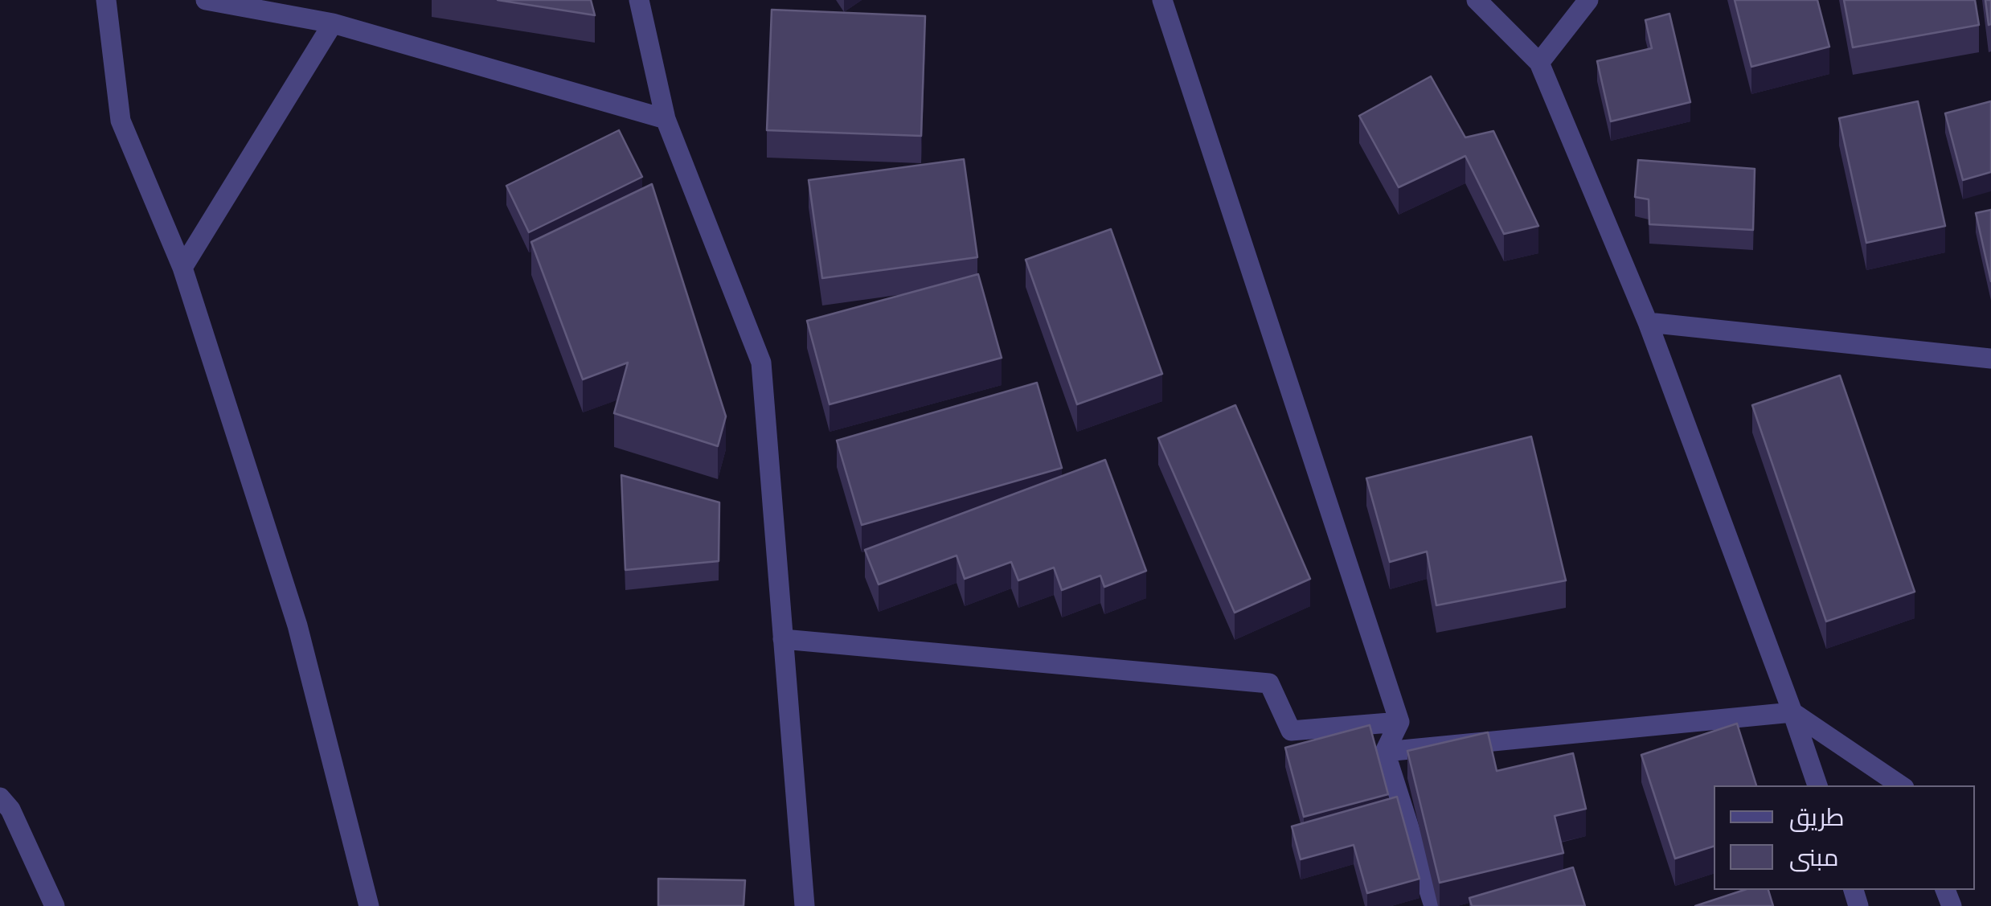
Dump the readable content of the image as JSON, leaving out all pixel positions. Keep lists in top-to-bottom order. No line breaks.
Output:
{"legend":["طريق","مبنى"]}
